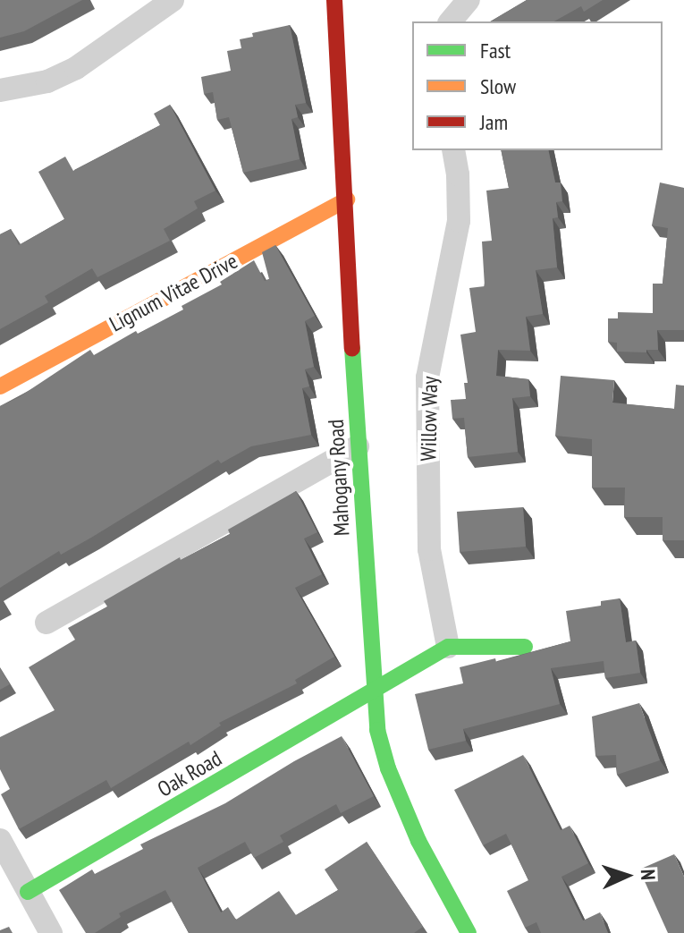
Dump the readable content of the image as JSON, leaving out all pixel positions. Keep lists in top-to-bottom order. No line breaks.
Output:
{"streets":{"street":["Lignum Vitae Drive","Willow Way","Mahogany Road","Oak Road"]},"crossings":[["Lignum Vitae Drive","Mahogany Road"],["Mahogany Road","Oak Road"]],"legend":["Fast","Slow","Jam"],"north":"right"}
